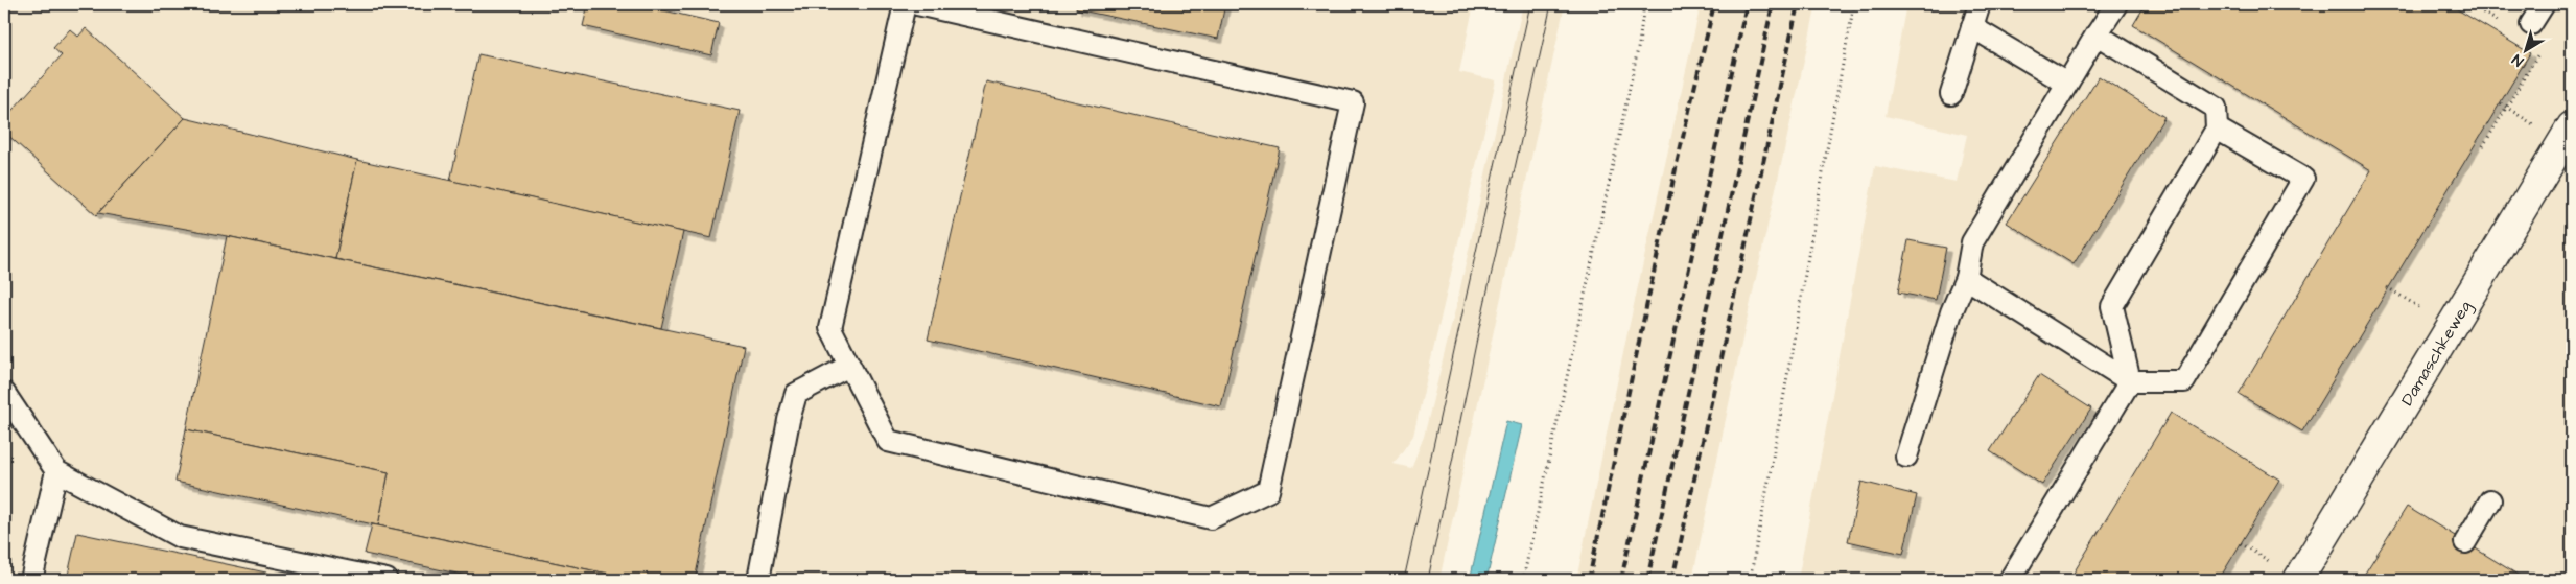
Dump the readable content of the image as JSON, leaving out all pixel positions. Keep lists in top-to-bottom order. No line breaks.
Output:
{"streets":{"street":["Damaschkeweg"]},"north":"bottom left"}
